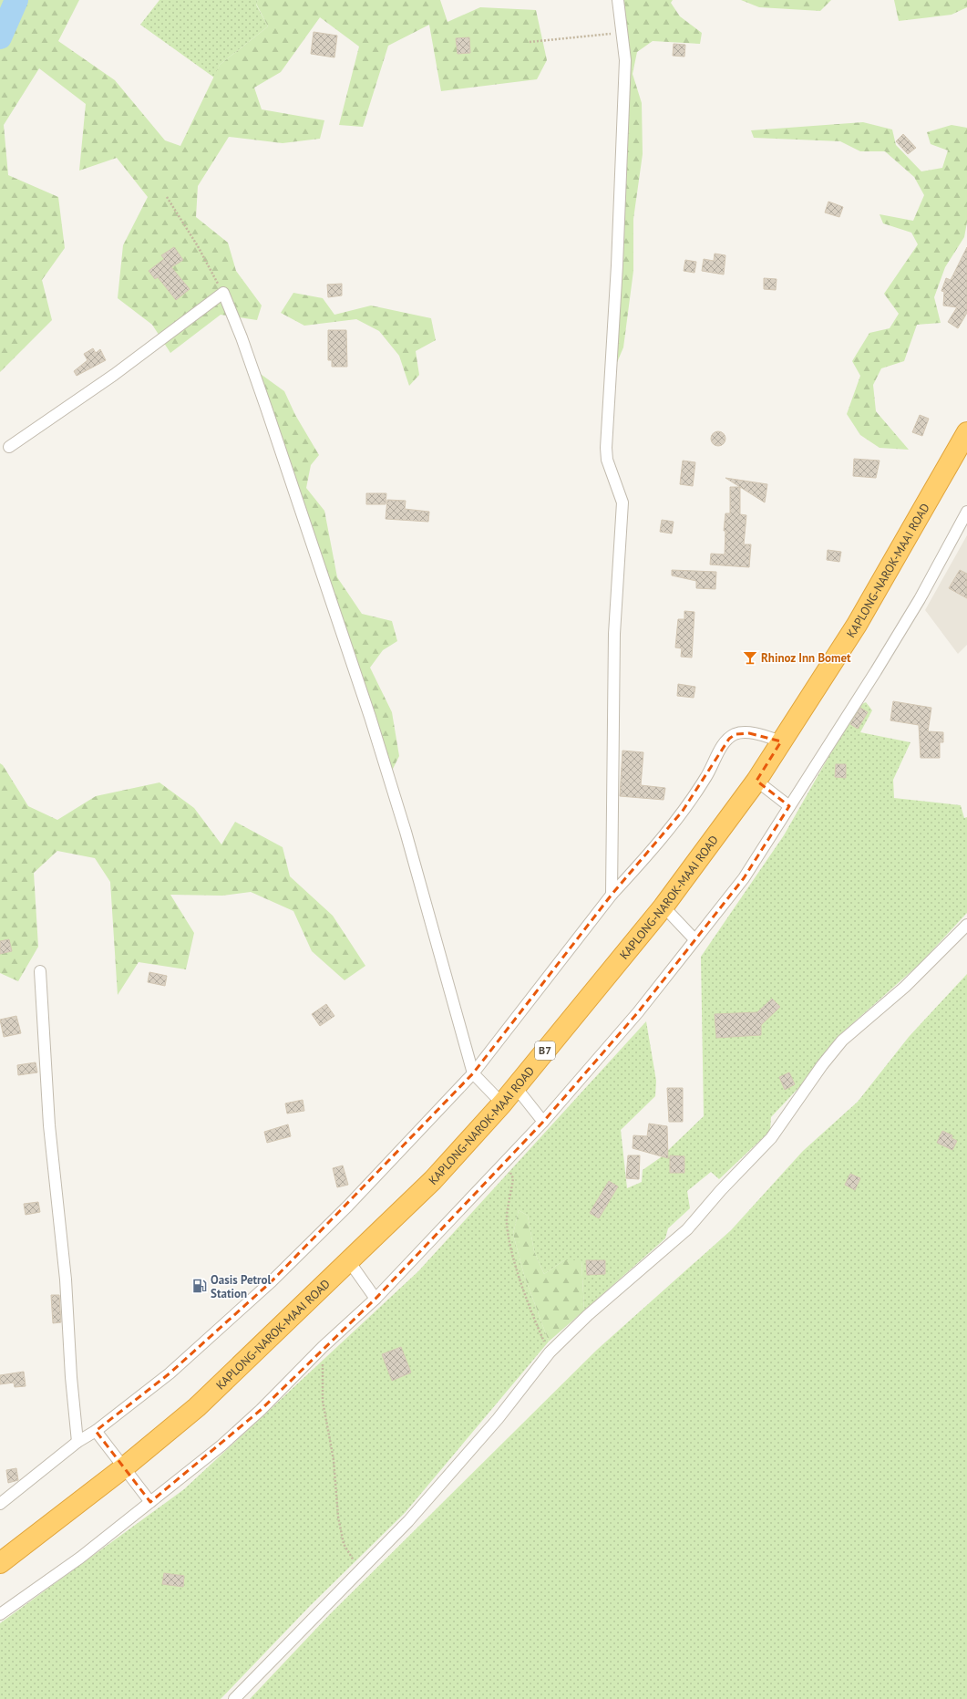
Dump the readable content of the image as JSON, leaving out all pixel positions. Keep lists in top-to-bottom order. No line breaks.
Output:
{"streets":{"highway":["KAPLONG-NAROK-MAAI ROAD","B7"]},"places":{"bar":["Rhinoz Inn Bomet"],"fuel station":["Oasis Petrol Station"]}}
